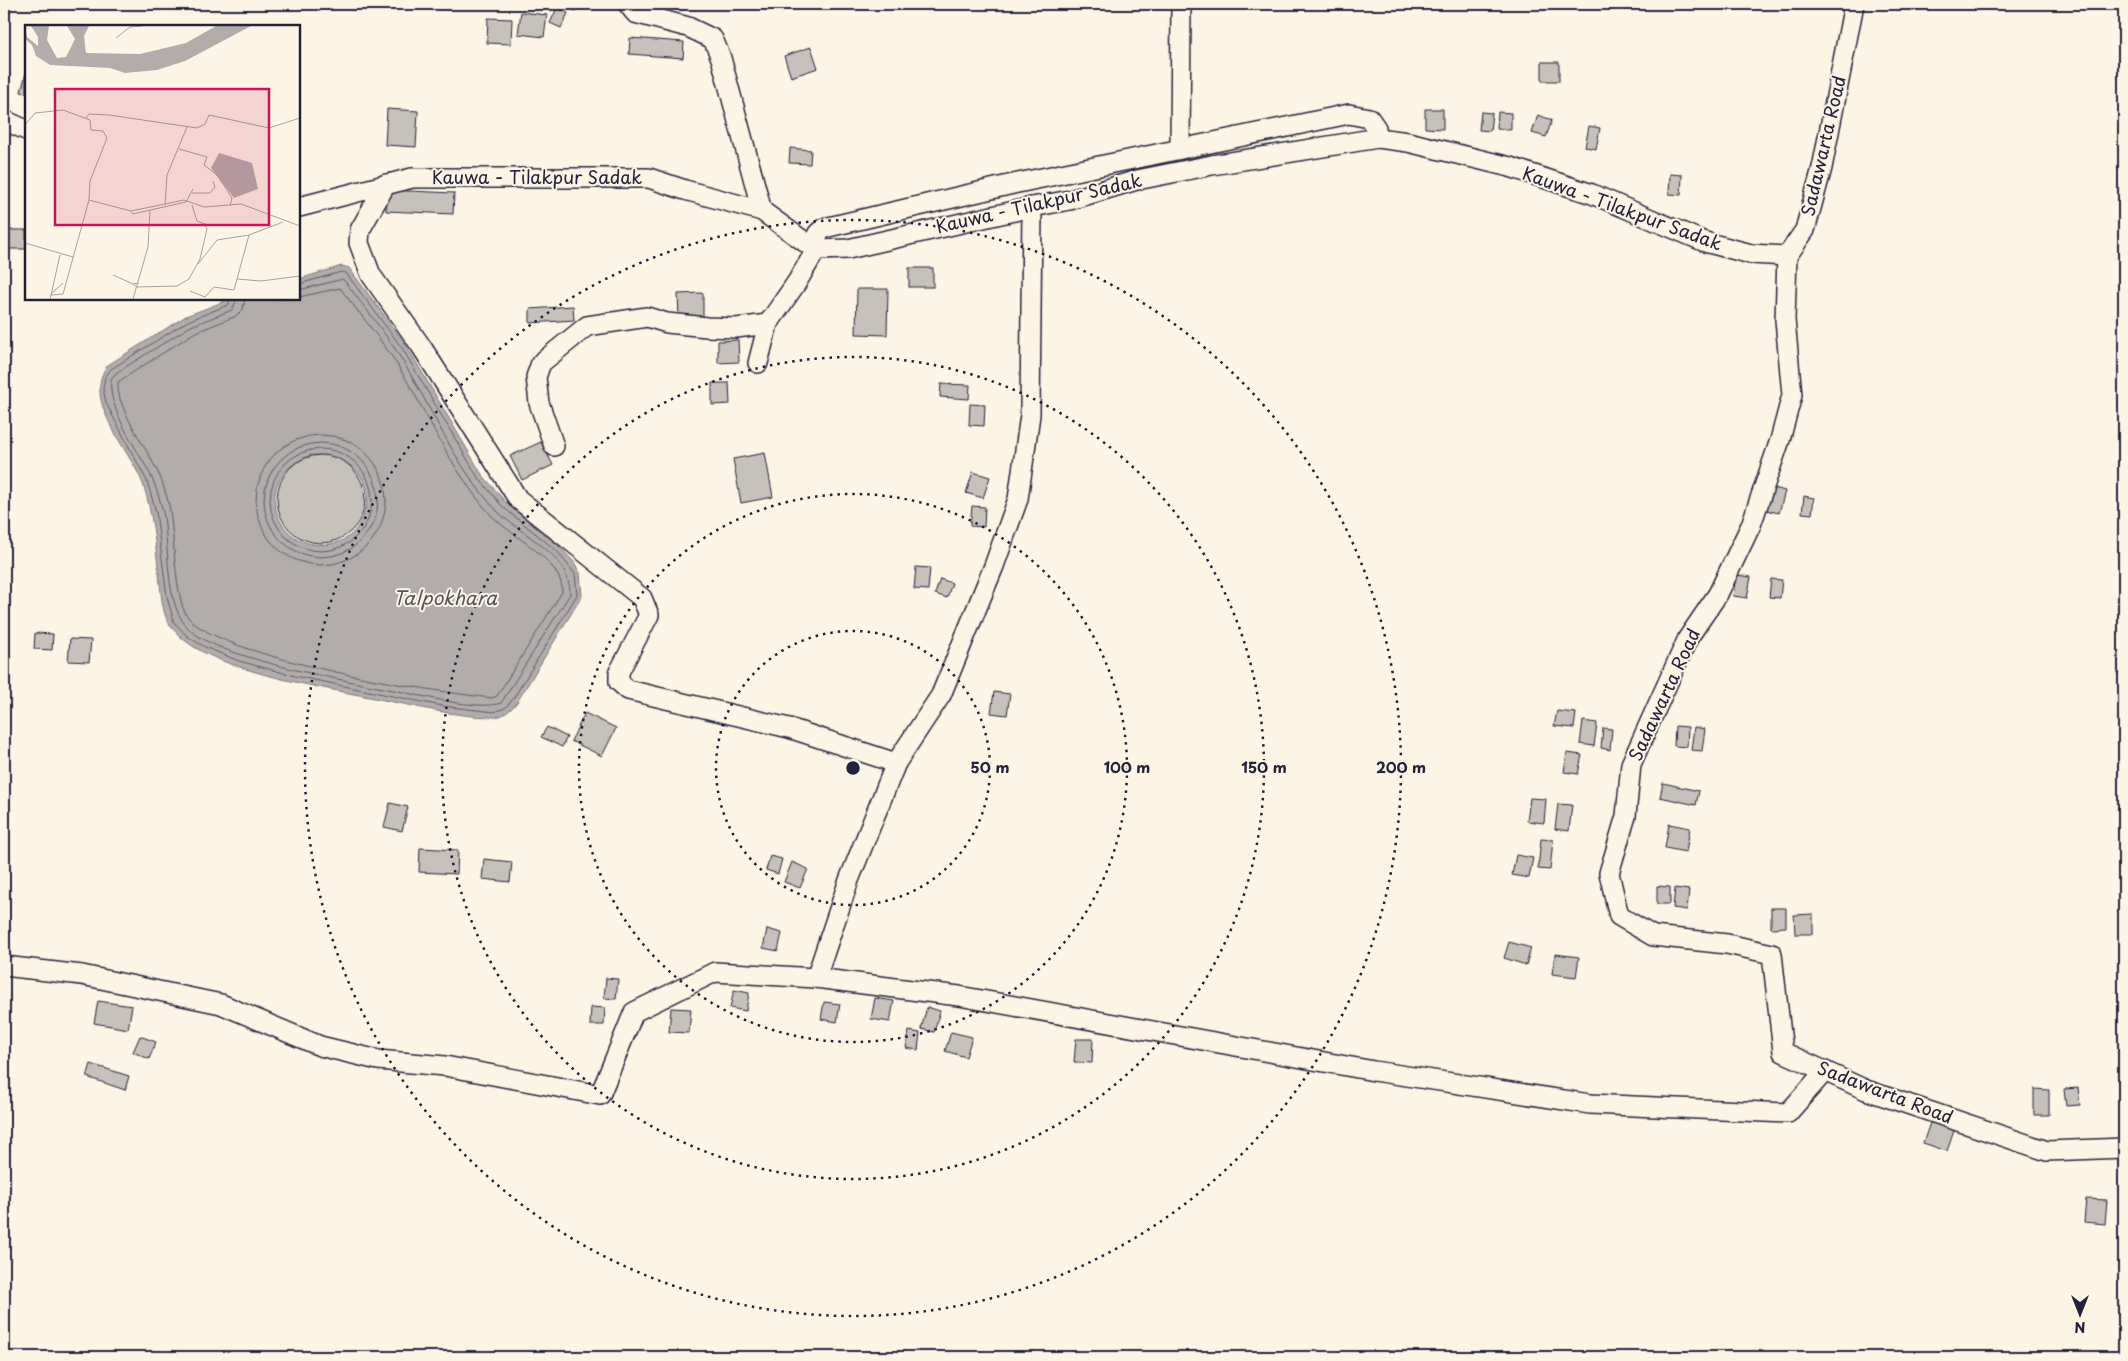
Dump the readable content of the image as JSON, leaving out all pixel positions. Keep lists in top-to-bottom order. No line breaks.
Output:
{"streets":{"street":["Sadawarta Road","Kauwa - Tilakpur Sadak"]},"crossings":[["Sadawarta Road","Kauwa - Tilakpur Sadak"]],"water":["Talpokhara"],"north":"bottom","rings":["50 m","100 m","150 m","200 m"]}
